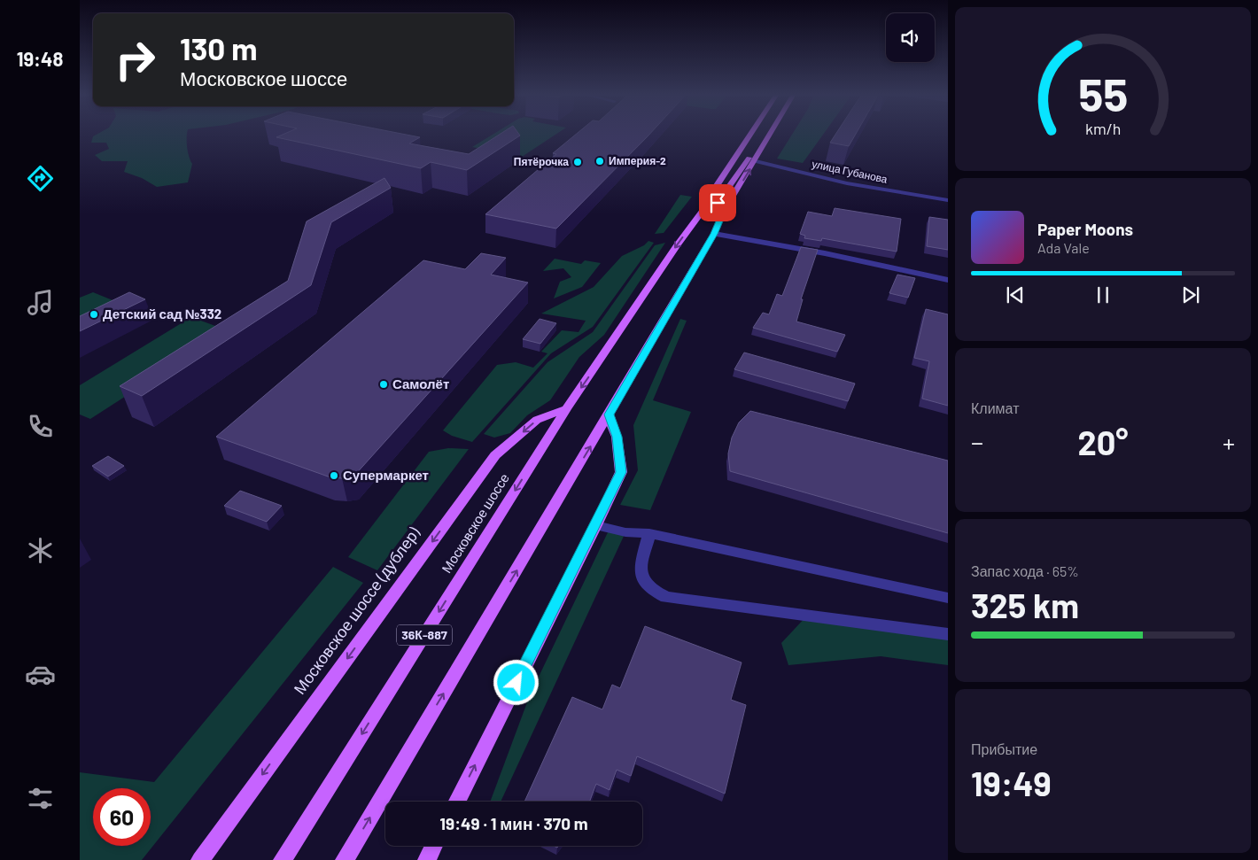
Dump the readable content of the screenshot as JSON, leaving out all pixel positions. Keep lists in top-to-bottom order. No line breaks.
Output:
{"streets":{"main road":["Московское шоссе","Московское шоссе (дублер)","36К-887"],"street":["улица Губанова"]},"crossings":[["улица Губанова","36К-887"],["Московское шоссе","Московское шоссе (дублер)"]],"places":["Империя-2","Пятёрочка","Детский сад №332","Самолёт","Супермаркет"],"page":{"tabs":"19:48","turn":["130 m","Московское шоссе"],"song":["Paper Moons","Ada Vale"],"tile":["Климат",["Запас хода · 65%","325 km"],["Прибытие","19:49"]],"heat":["−","20°","+"],"limit":"60","trip":"19:49 · 1 мин · 370 m","gauge":["55","km/h"]}}
